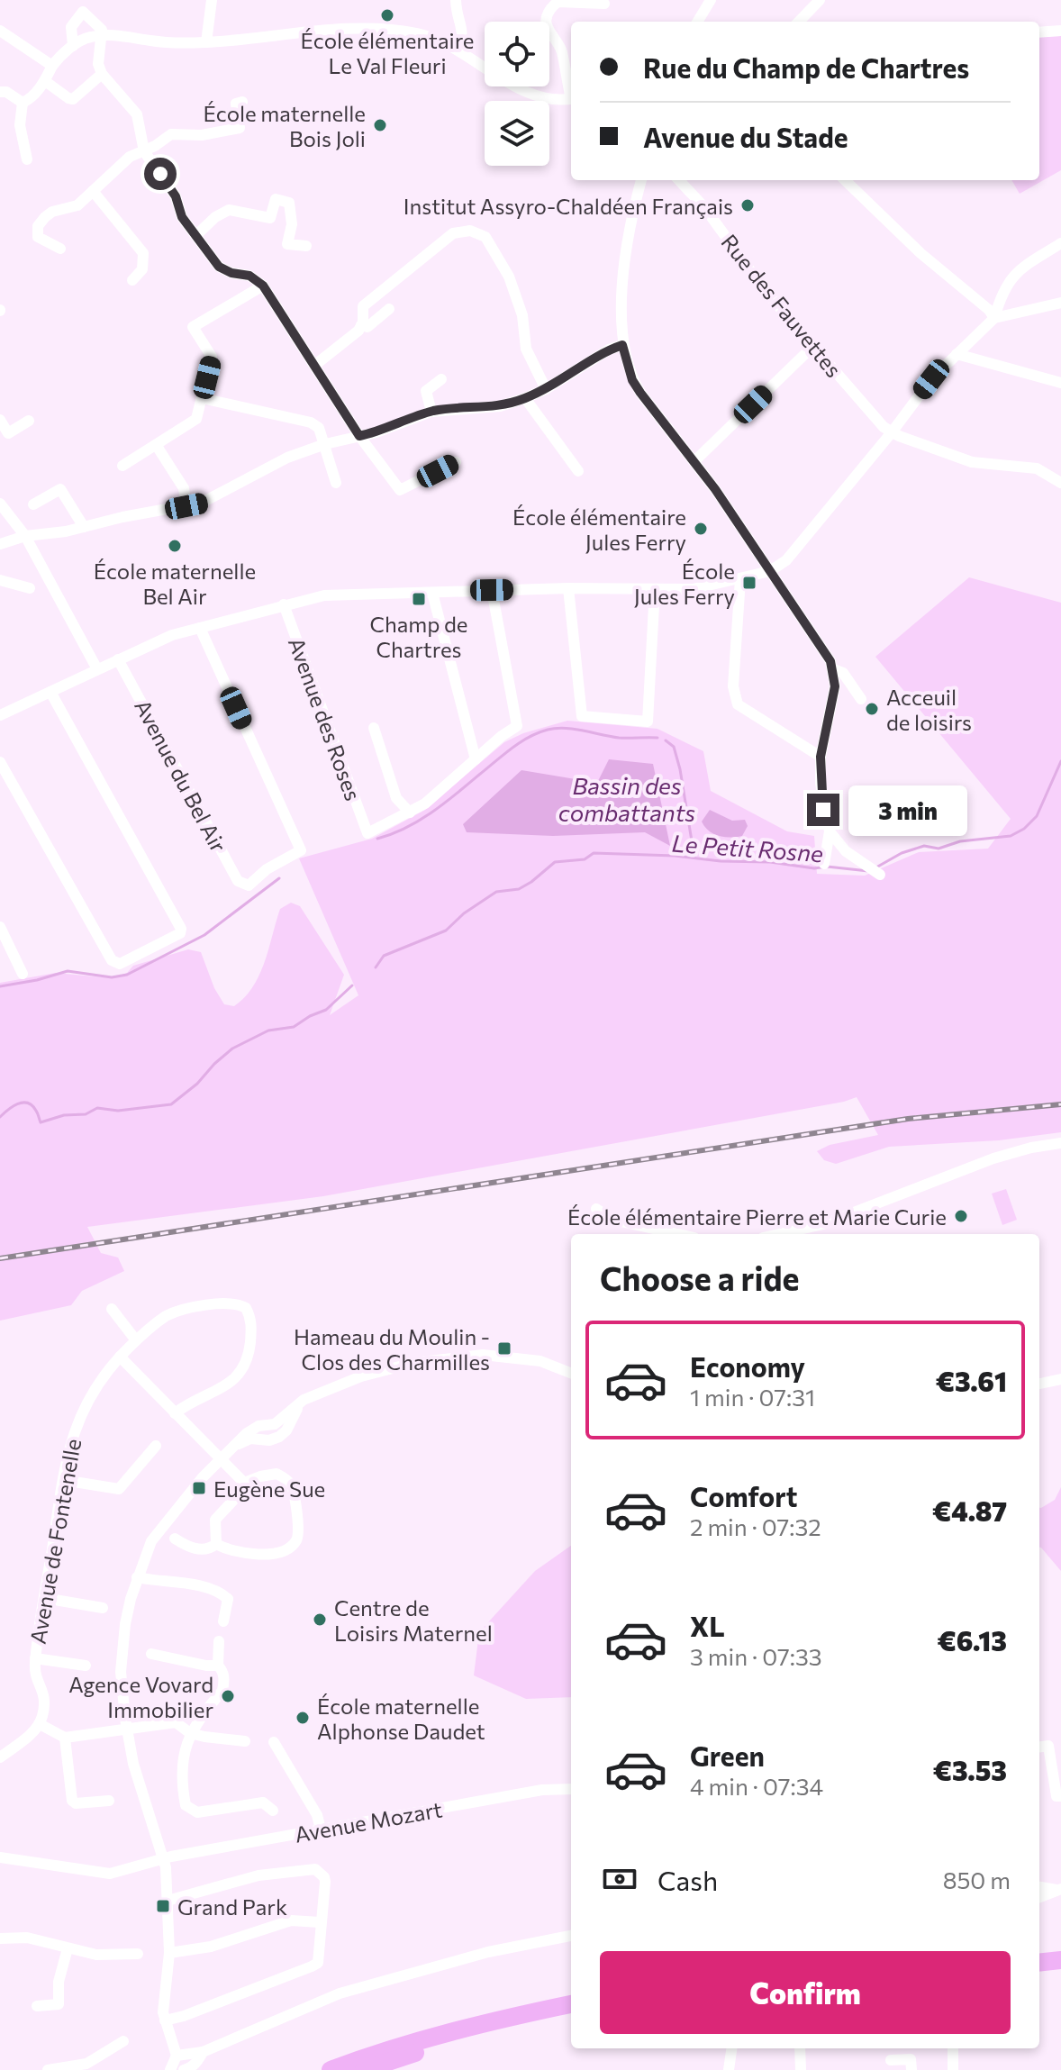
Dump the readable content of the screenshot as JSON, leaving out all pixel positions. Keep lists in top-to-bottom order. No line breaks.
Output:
{"streets":{"street":["Rue des Fauvettes","Avenue des Roses","Avenue du Bel Air","Avenue de Fontenelle","Avenue Mozart"]},"water":["Bassin des combattants","Le Petit Rosne"],"places":{"other":["École élémentaire Le Val Fleuri","École maternelle Bois Joli","Institut Assyro-Chaldéen Français","École élémentaire Jules Ferry","École maternelle Bel Air","Acceuil de loisirs","École élémentaire Pierre et Marie Curie","Centre de Loisirs Maternel","Agence Vovard Immobilier","École maternelle Alphonse Daudet"],"transit":["École Jules Ferry","Champ de Chartres","Hameau du Moulin - Clos des Charmilles","Eugène Sue","Grand Park"]},"page":{"banner":["Rue du Champ de Chartres","Avenue du Stade"],"bubble":"3 min","heading":"Choose a ride","list":[{"name":"Economy","note":"1 min · 07:31","value":"€3.61"},{"name":"Comfort","note":"2 min · 07:32","value":"€4.87"},{"name":"XL","note":"3 min · 07:33","value":"€6.13"},{"name":"Green","note":"4 min · 07:34","value":"€3.53"}],"pay":["Cash","850 m"],"buttons":"Confirm"}}
